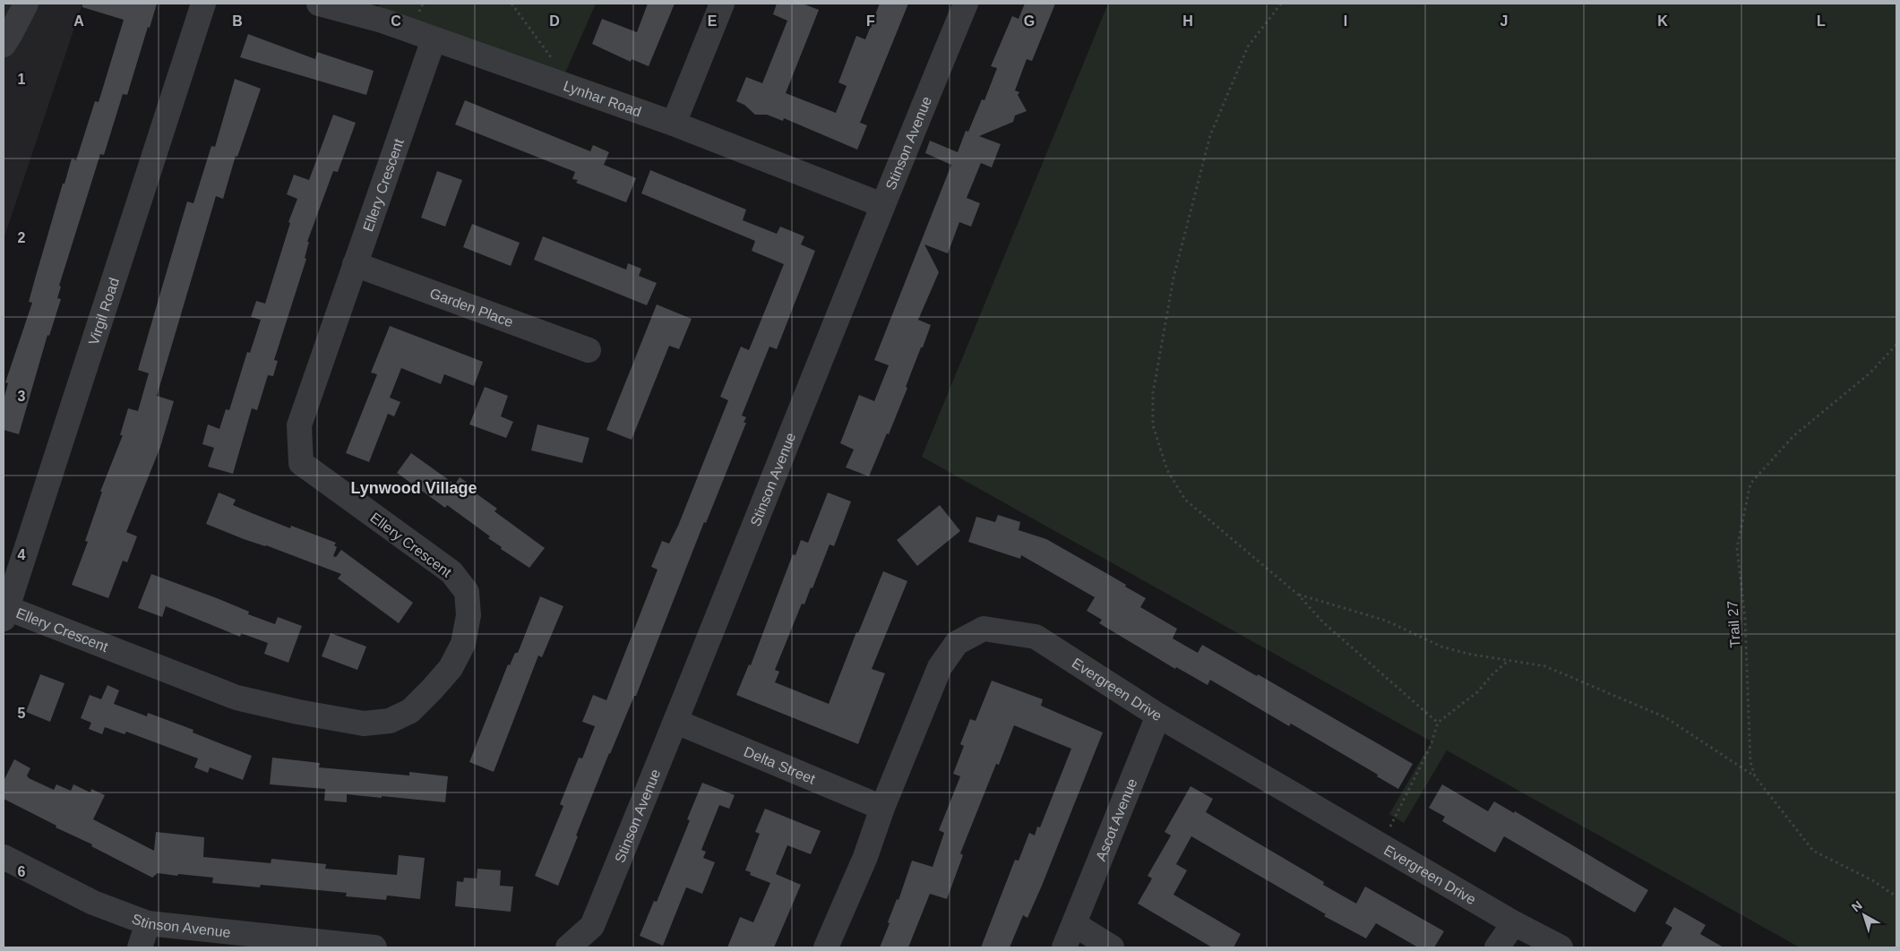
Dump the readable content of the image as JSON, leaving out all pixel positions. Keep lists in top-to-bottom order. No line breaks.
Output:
{"streets":{"street":["Lynhar Road","Stinson Avenue","Ellery Crescent","Garden Place","Virgil Road","Evergreen Drive","Delta Street","Ascot Avenue"],"path":["Trail 27"]},"crossings":[["Lynhar Road","Stinson Avenue"],["Lynhar Road","Ellery Crescent"],["Stinson Avenue","Delta Street"],["Ellery Crescent","Garden Place"],["Ellery Crescent","Virgil Road"],["Evergreen Drive","Delta Street"],["Evergreen Drive","Ascot Avenue"]],"districts":["Lynwood Village"],"north":"top left","grid":{"columns":["A","B","C","D","E","F","G","H","I","J","K","L"],"rows":["1","2","3","4","5","6"]}}
